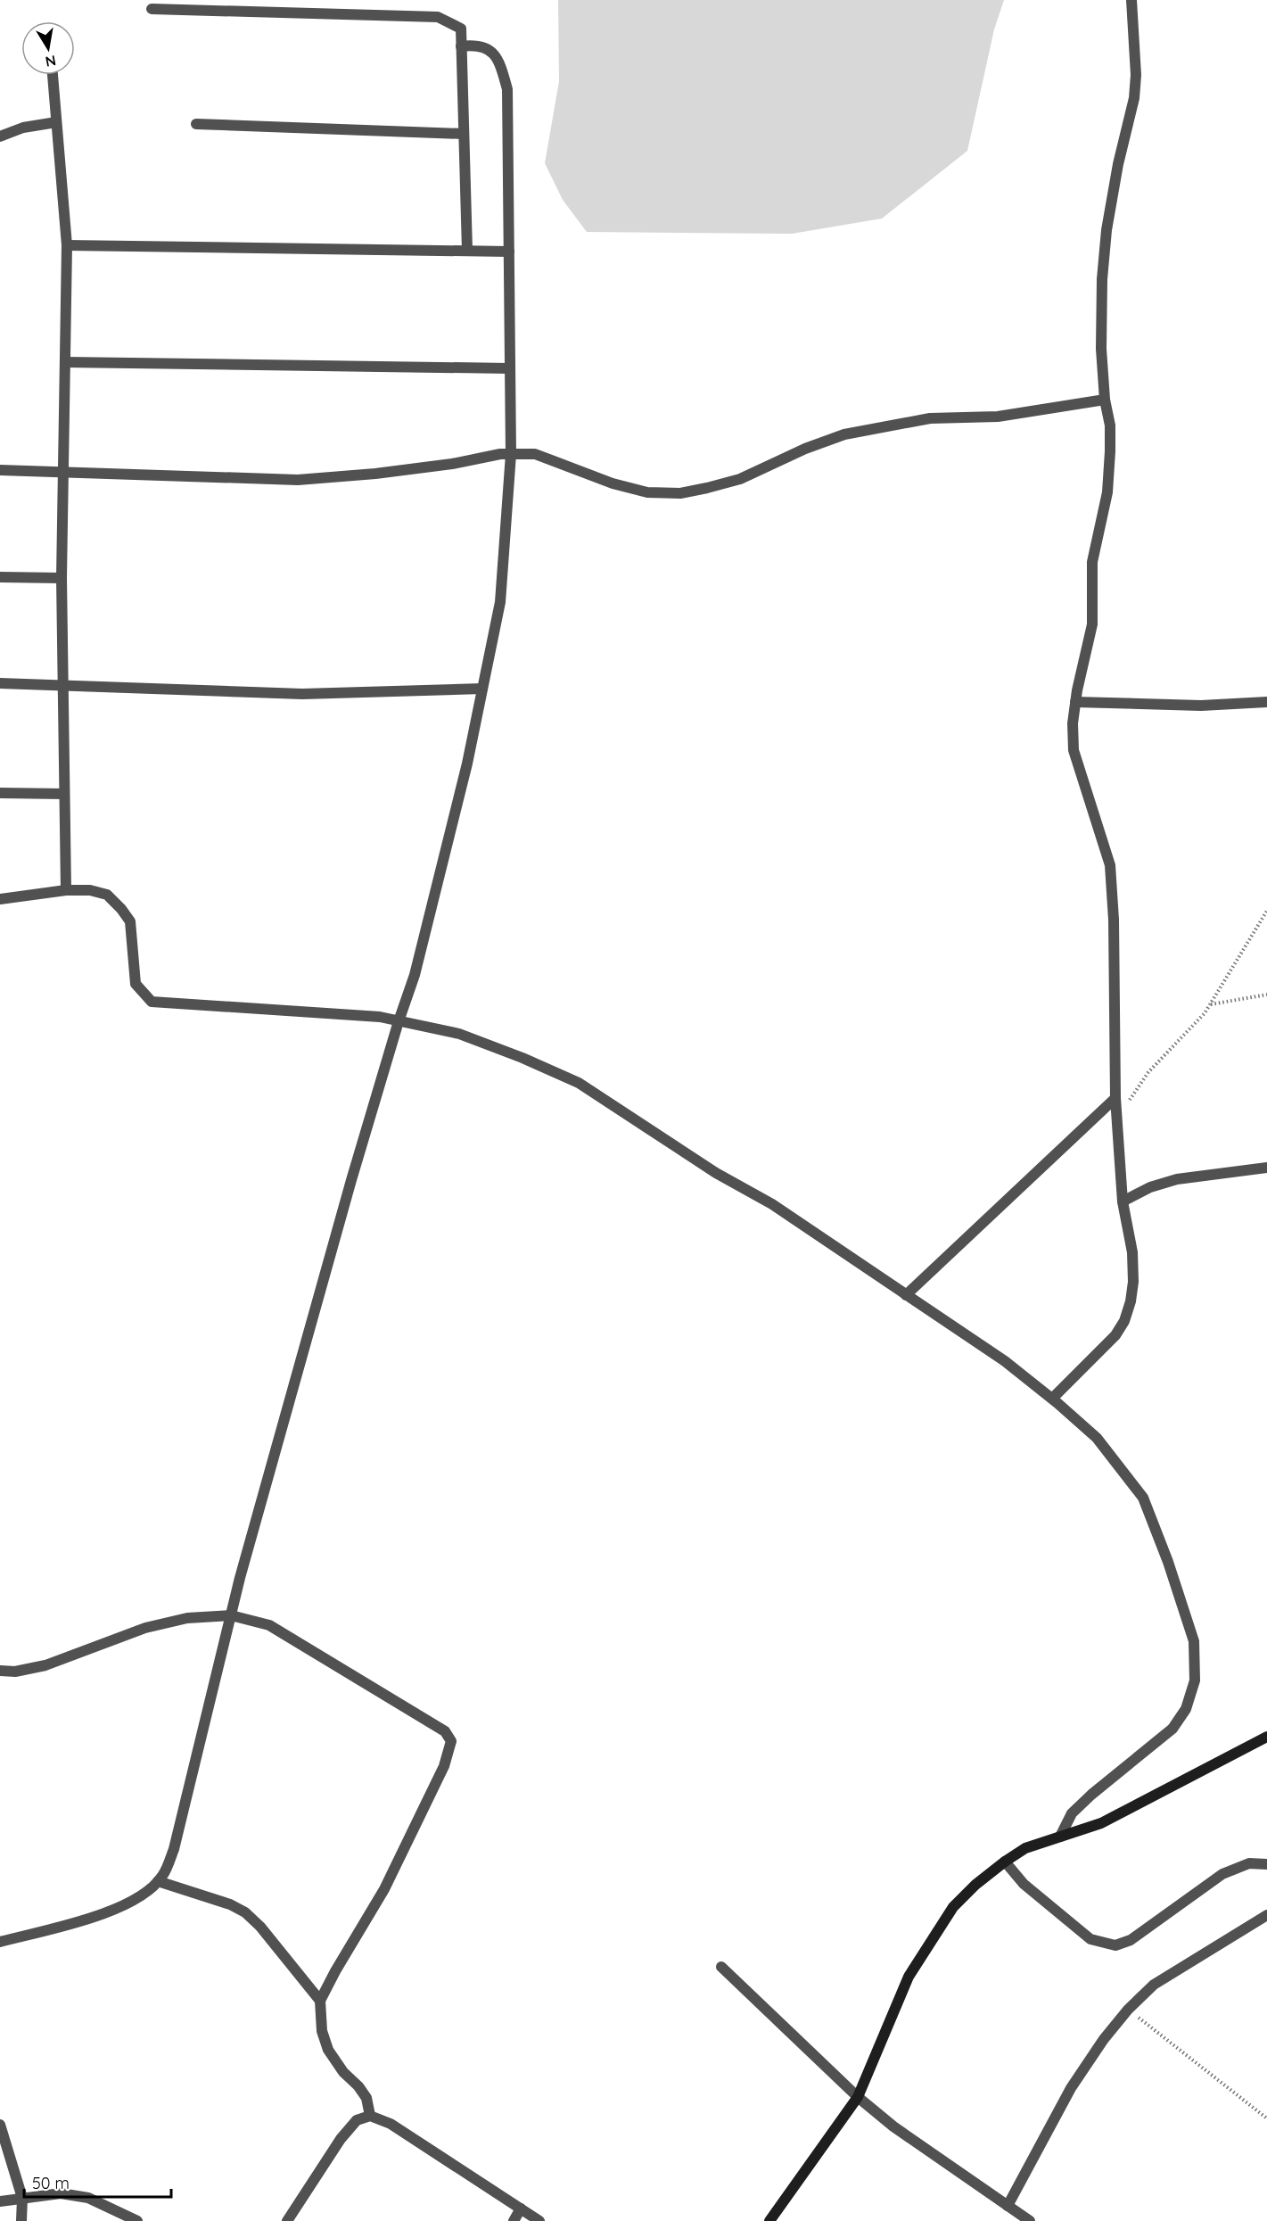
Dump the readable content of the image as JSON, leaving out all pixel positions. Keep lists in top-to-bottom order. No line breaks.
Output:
{"scale_bar":"50 m","north":"bottom"}
